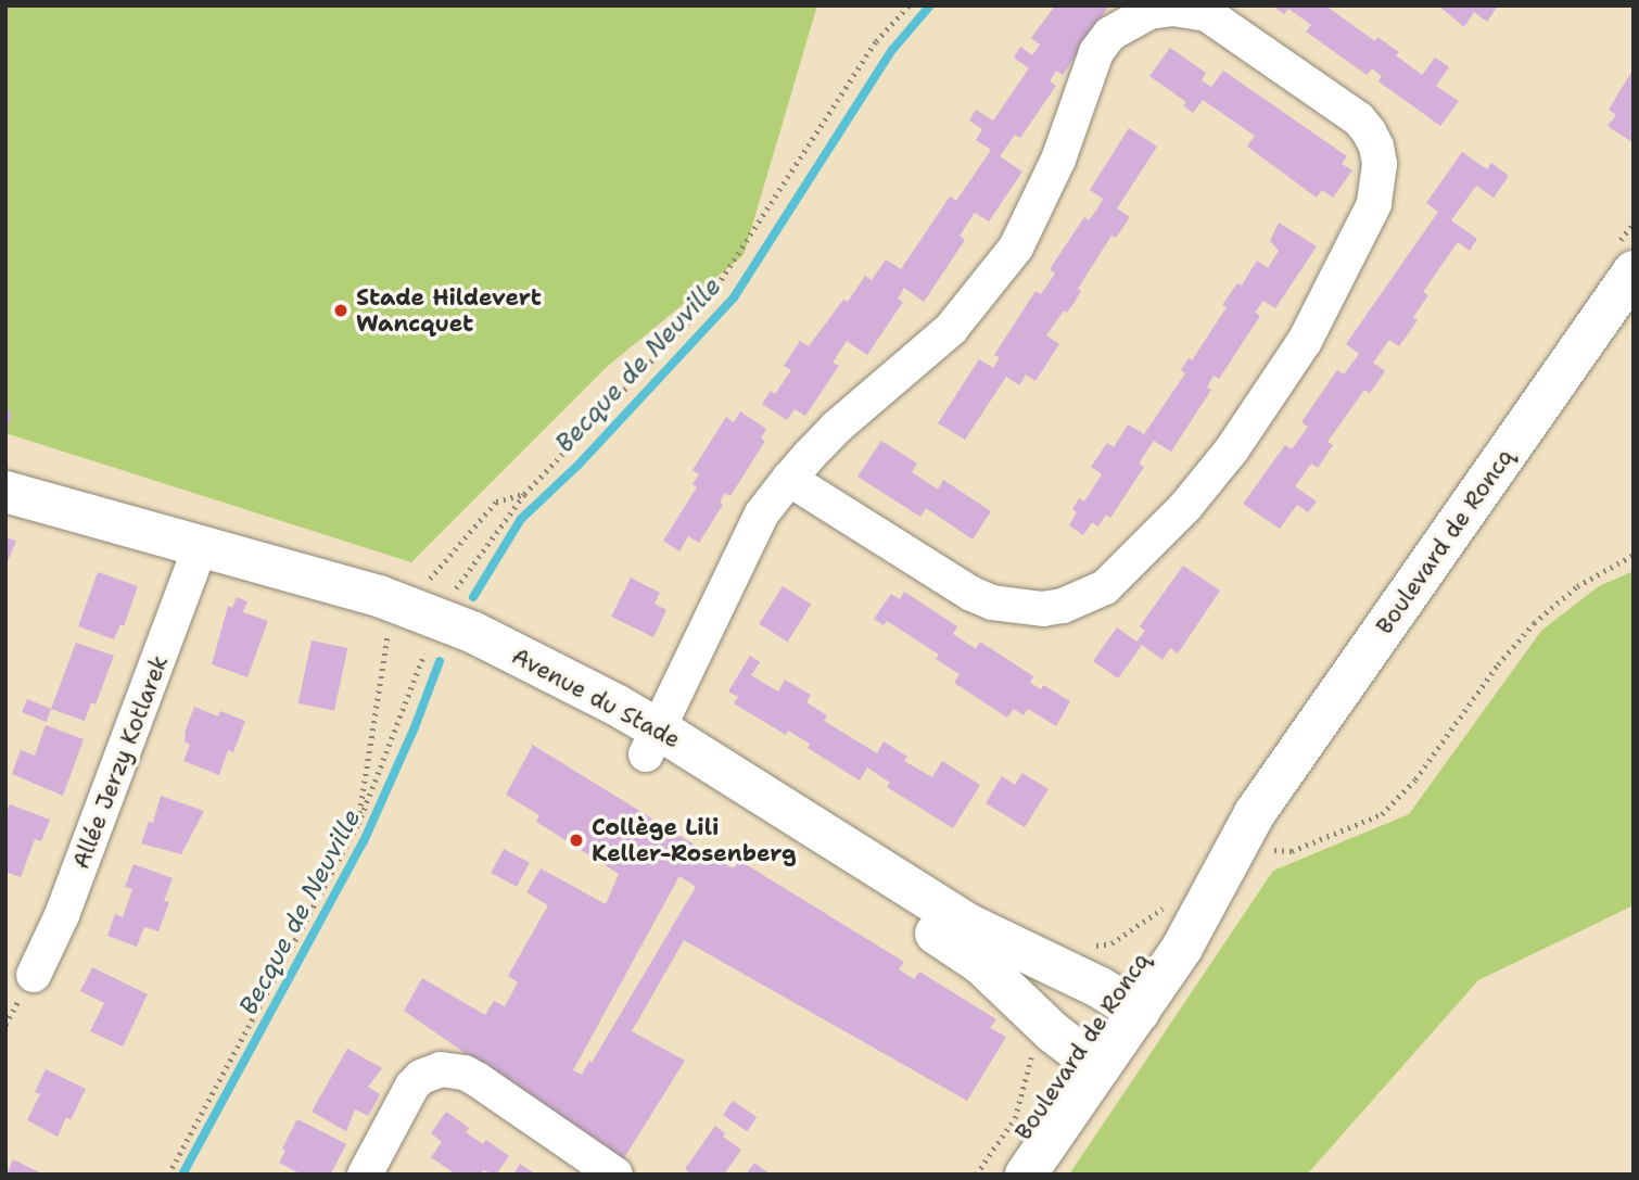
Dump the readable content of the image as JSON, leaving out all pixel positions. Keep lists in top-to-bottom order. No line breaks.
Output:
{"streets":{"main road":["Boulevard de Roncq","Avenue du Stade"],"street":["Allée Jerzy Kotlarek"]},"crossings":[["Boulevard de Roncq","Avenue du Stade"],["Avenue du Stade","Allée Jerzy Kotlarek"]],"water":["Becque de Neuville"],"places":["Stade Hildevert Wancquet","Collège Lili Keller-Rosenberg"]}
